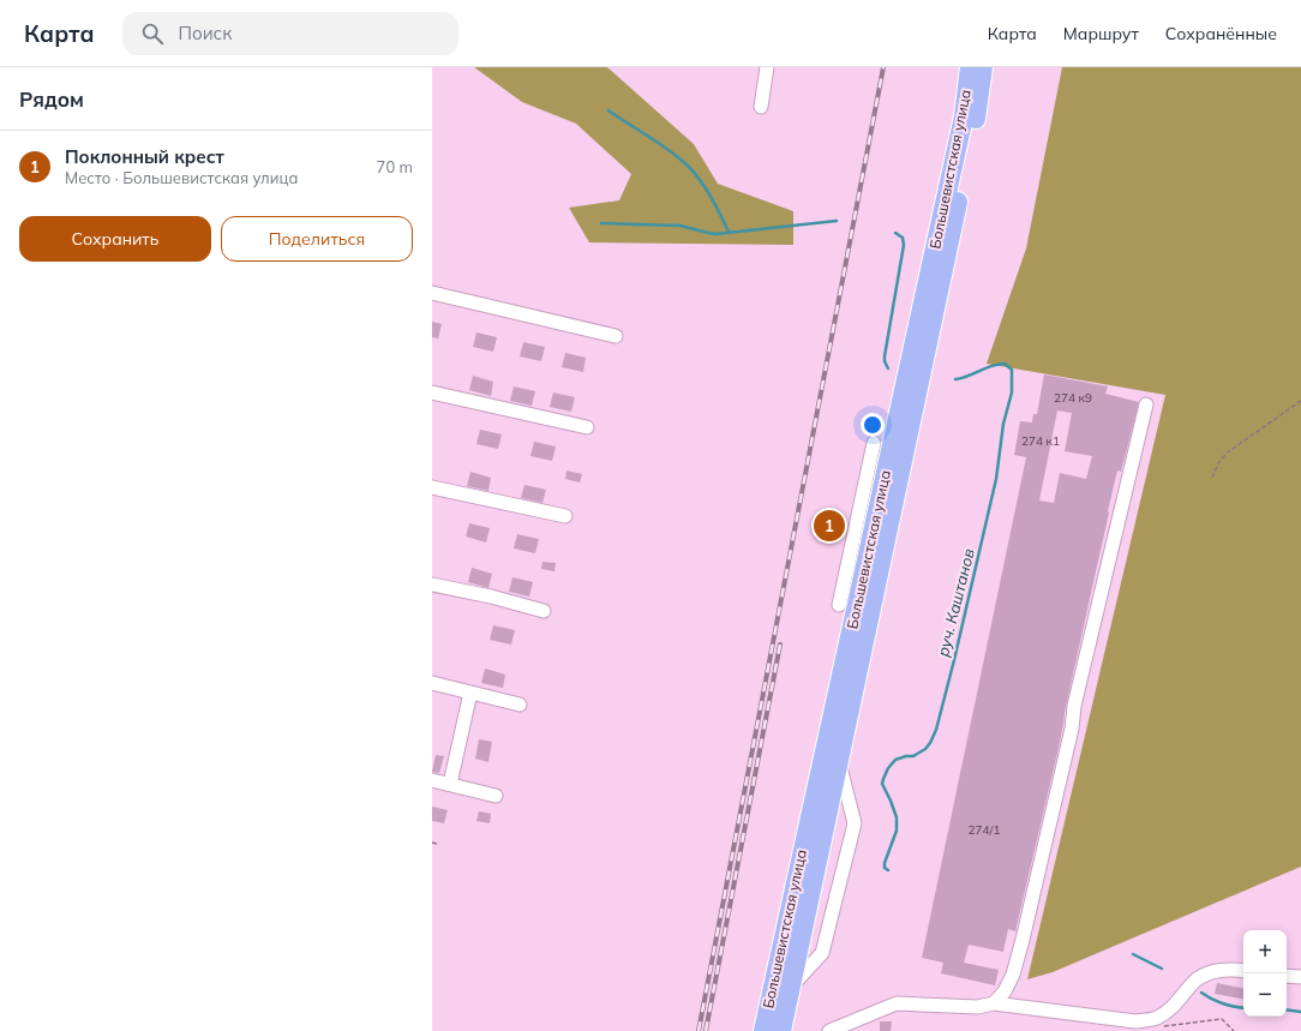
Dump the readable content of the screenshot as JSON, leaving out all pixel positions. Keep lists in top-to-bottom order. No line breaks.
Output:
{"streets":{"highway":["Большевистская улица"]},"water":["руч. Каштанов"],"house_numbers":["274 к9","274 к1","274/1"],"page":{"header":"Карта","search":"Поиск","nav":["Карта","Маршрут","Сохранённые"],"heading":"Рядом","list":[{"mark":"1","name":"Поклонный крест","note":"Место · Большевистская улица","value":"70 m"}],"buttons":["Сохранить","Поделиться"],"pins":"1","map_buttons":["+","−"]}}
